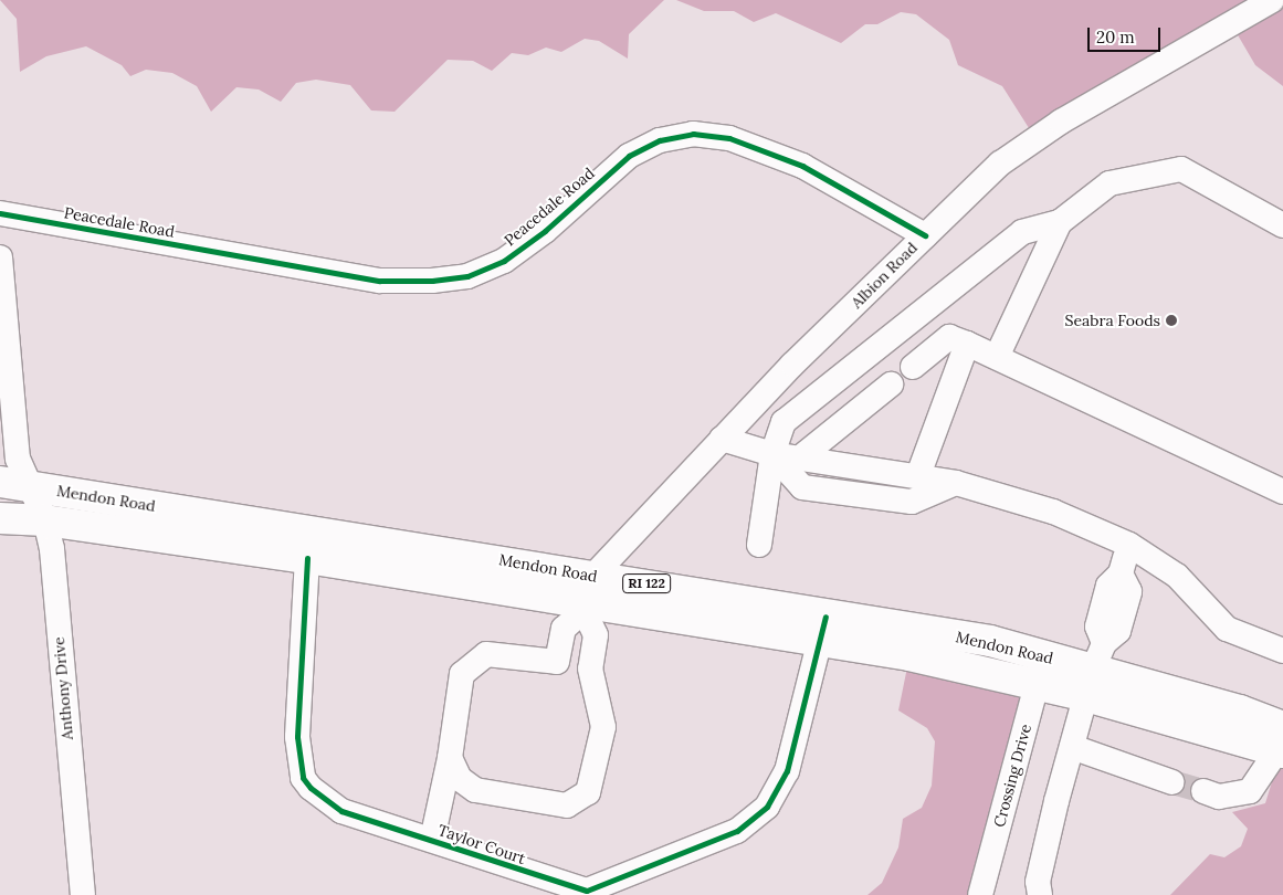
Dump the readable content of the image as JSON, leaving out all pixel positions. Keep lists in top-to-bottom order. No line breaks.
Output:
{"streets":{"main road":["Mendon Road","RI 122"],"street":["Peacedale Road","Albion Road","Anthony Drive","Crossing Drive","Taylor Court"]},"crossings":[["Peacedale Road","Albion Road"],["Albion Road","Mendon Road"],["Mendon Road","Anthony Drive"],["Mendon Road","Crossing Drive"],["Mendon Road","Taylor Court"]],"places":["Seabra Foods"],"scale_bar":"20 m"}
